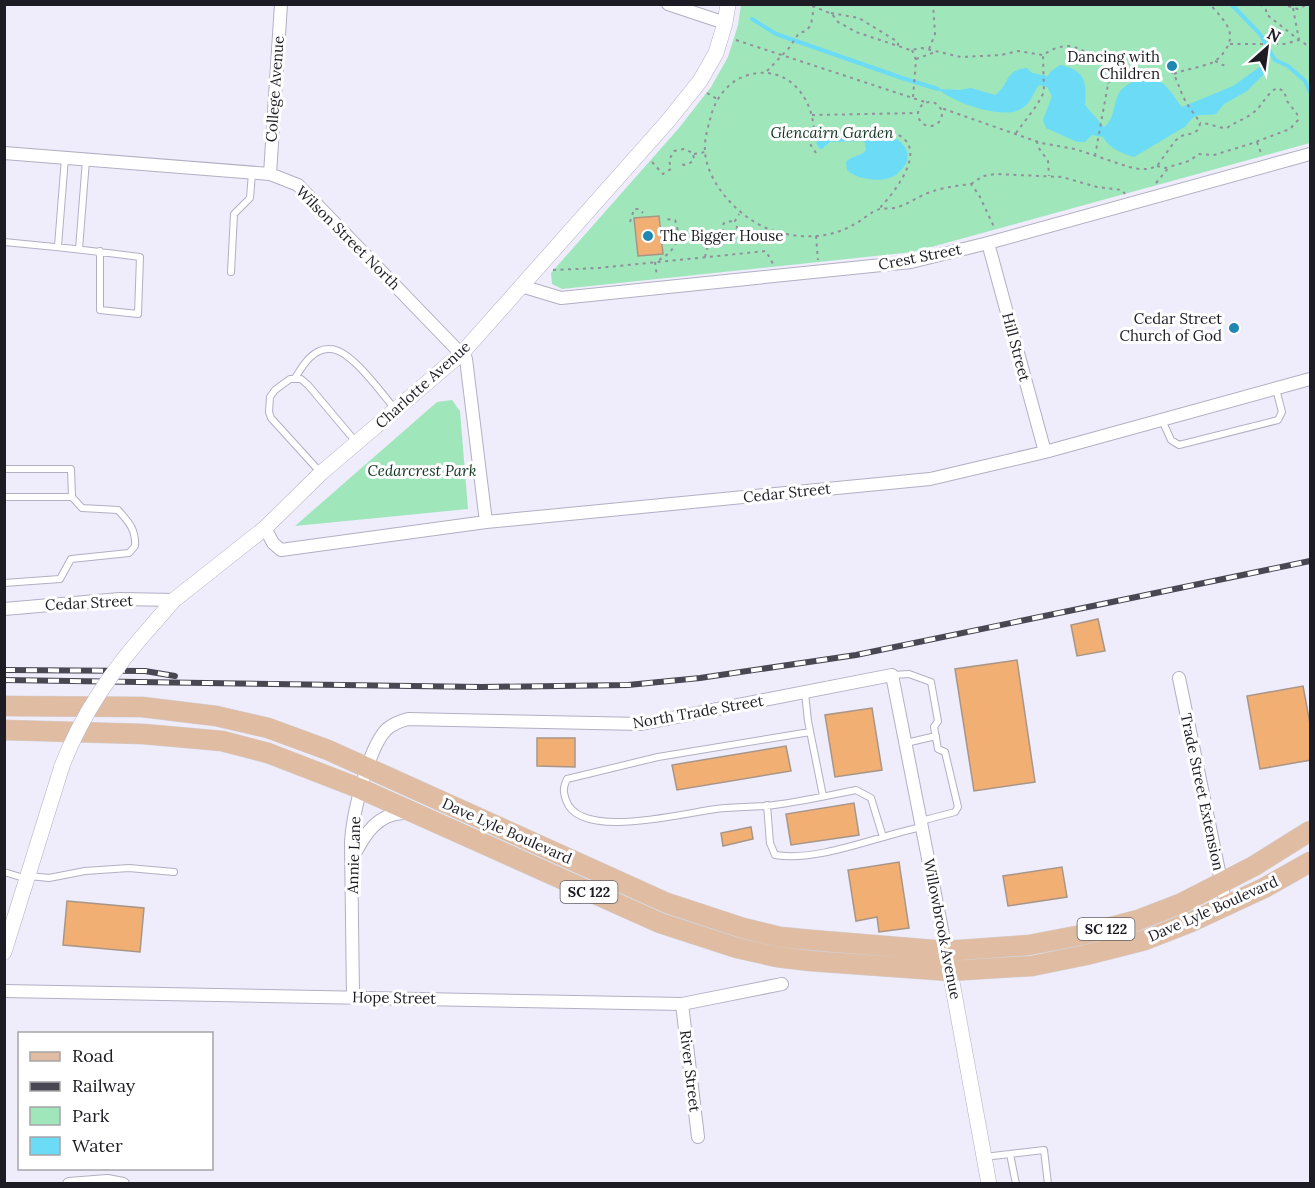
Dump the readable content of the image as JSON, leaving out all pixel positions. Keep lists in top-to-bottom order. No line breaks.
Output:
{"streets":{"main road":["Dave Lyle Boulevard","SC 122"],"street":["College Avenue","Wilson Street North","Crest Street","Hill Street","Charlotte Avenue","Cedar Street","North Trade Street","Trade Street Extension","Annie Lane","Willowbrook Avenue","Hope Street","River Street"]},"crossings":[["College Avenue","Wilson Street North"],["Wilson Street North","Charlotte Avenue"],["Crest Street","Hill Street"],["Crest Street","Charlotte Avenue"],["Hill Street","Cedar Street"],["Charlotte Avenue","Cedar Street"],["North Trade Street","Annie Lane"],["North Trade Street","Willowbrook Avenue"],["Trade Street Extension","Dave Lyle Boulevard"],["Dave Lyle Boulevard","Annie Lane"],["Dave Lyle Boulevard","Willowbrook Avenue"],["Annie Lane","Hope Street"],["Hope Street","River Street"]],"parks":["Glencairn Garden","Cedarcrest Park"],"places":["Dancing with Children","The Bigger House","Cedar Street Church of God"],"legend":["Road","Railway","Park","Water"],"north":"top right"}
